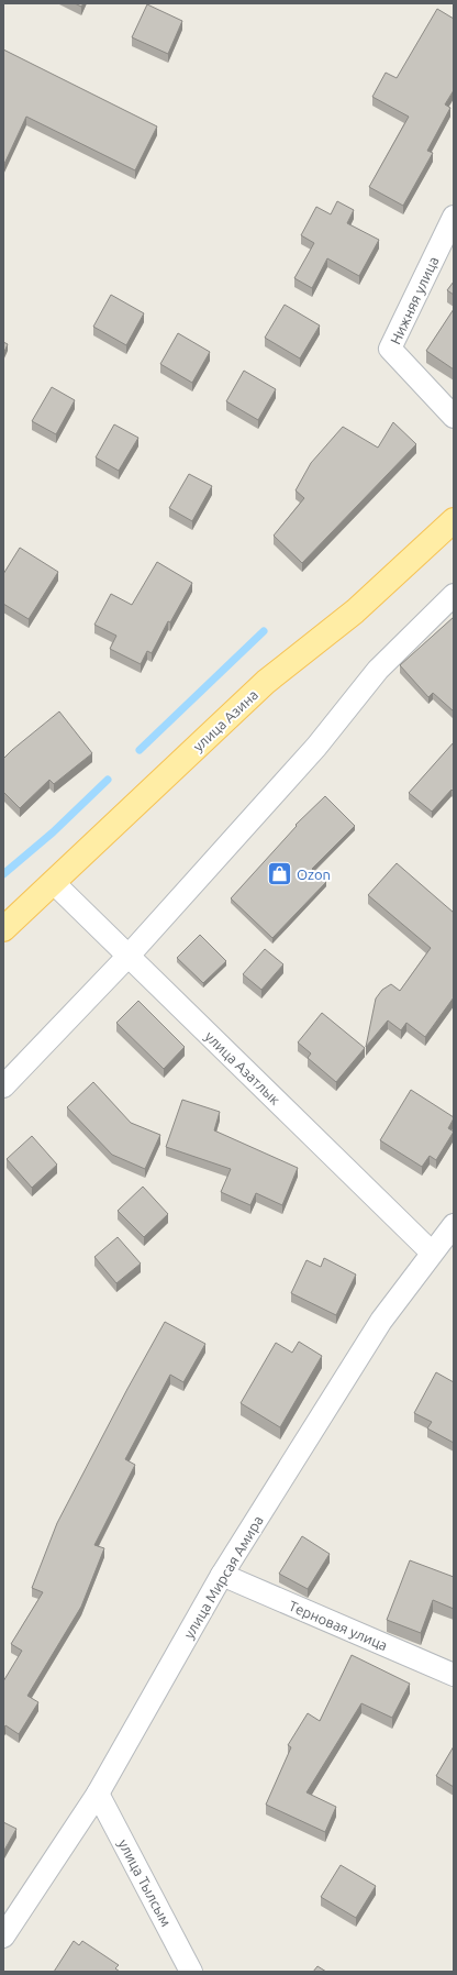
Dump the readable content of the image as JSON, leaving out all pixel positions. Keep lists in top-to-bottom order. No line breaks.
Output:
{"streets":{"main road":["улица Азина"],"street":["Нижняя улица","улица Азатлык","улица Мирсая Амира","Терновая улица","улица Тылсым"]},"crossings":[["улица Азина","улица Азатлык"],["улица Азатлык","улица Мирсая Амира"],["улица Мирсая Амира","Терновая улица"],["улица Мирсая Амира","улица Тылсым"]],"places":{"shop":["Ozon"]}}
